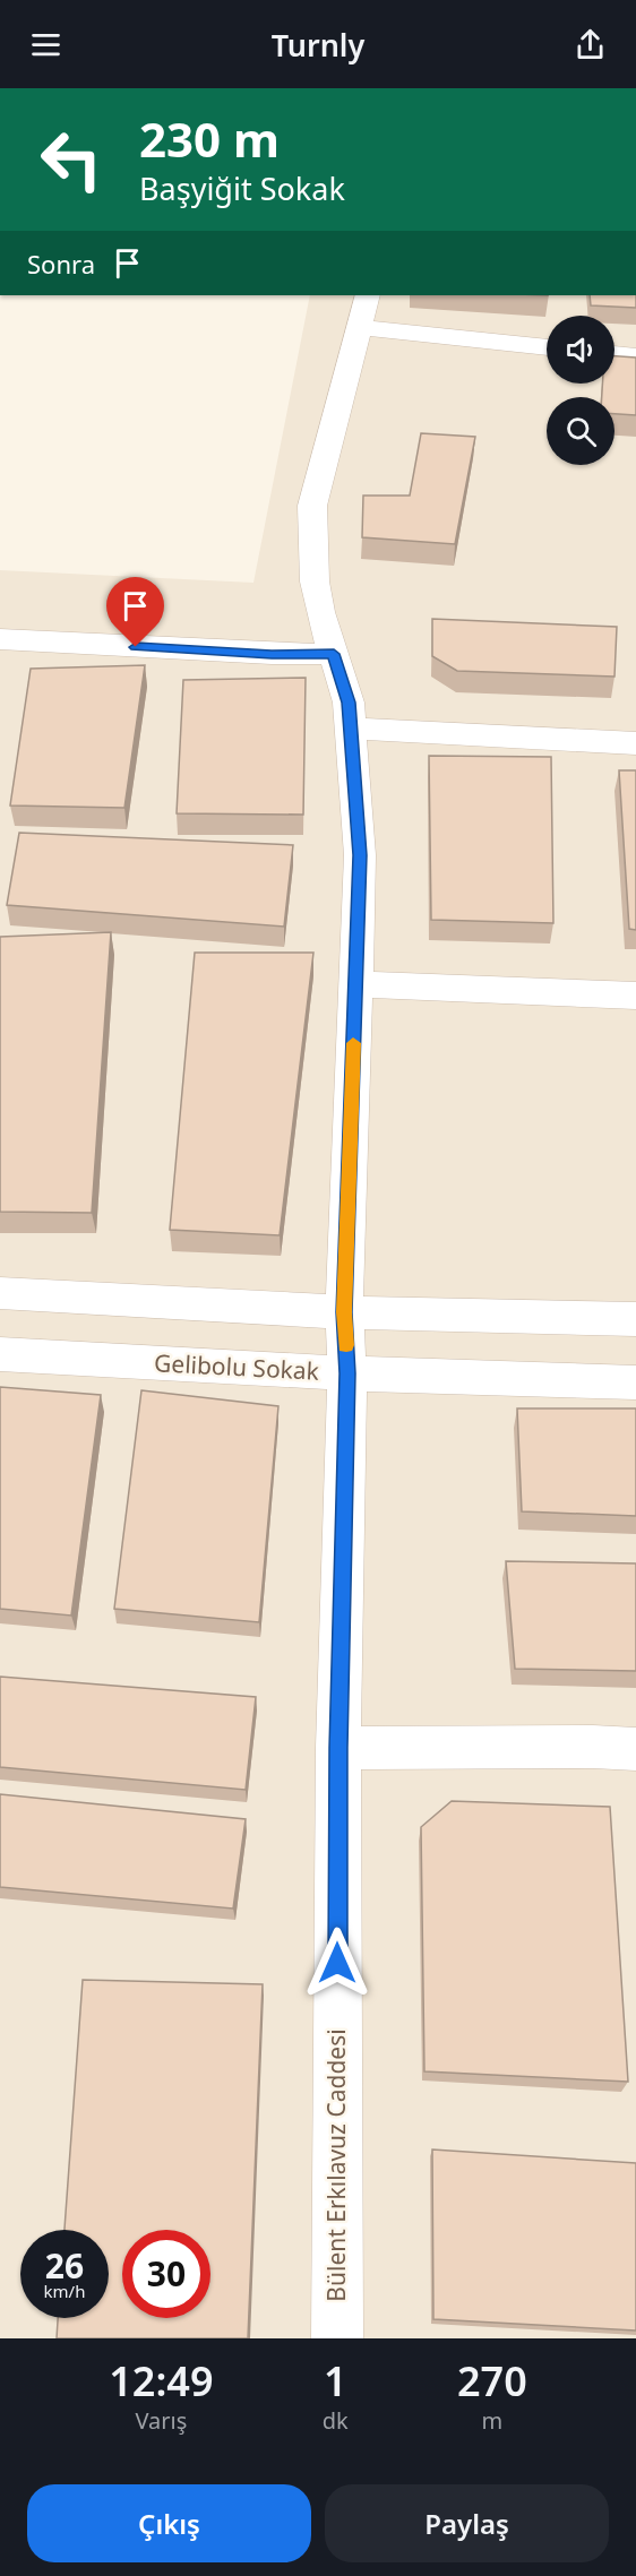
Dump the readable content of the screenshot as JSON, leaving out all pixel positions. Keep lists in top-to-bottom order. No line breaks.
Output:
{"streets":{"street":["Gelibolu Sokak","Bülent Erkılavuz Caddesi"]},"crossings":[["Gelibolu Sokak","Bülent Erkılavuz Caddesi"]],"page":{"header":"Turnly","turn":["230 m","Başyiğit Sokak"],"then":"Sonra","speed":"26 km/h","limit":"30","eta":["12:49","Varış","1","dk","270","m"],"buttons":["Çıkış","Paylaş"]}}
